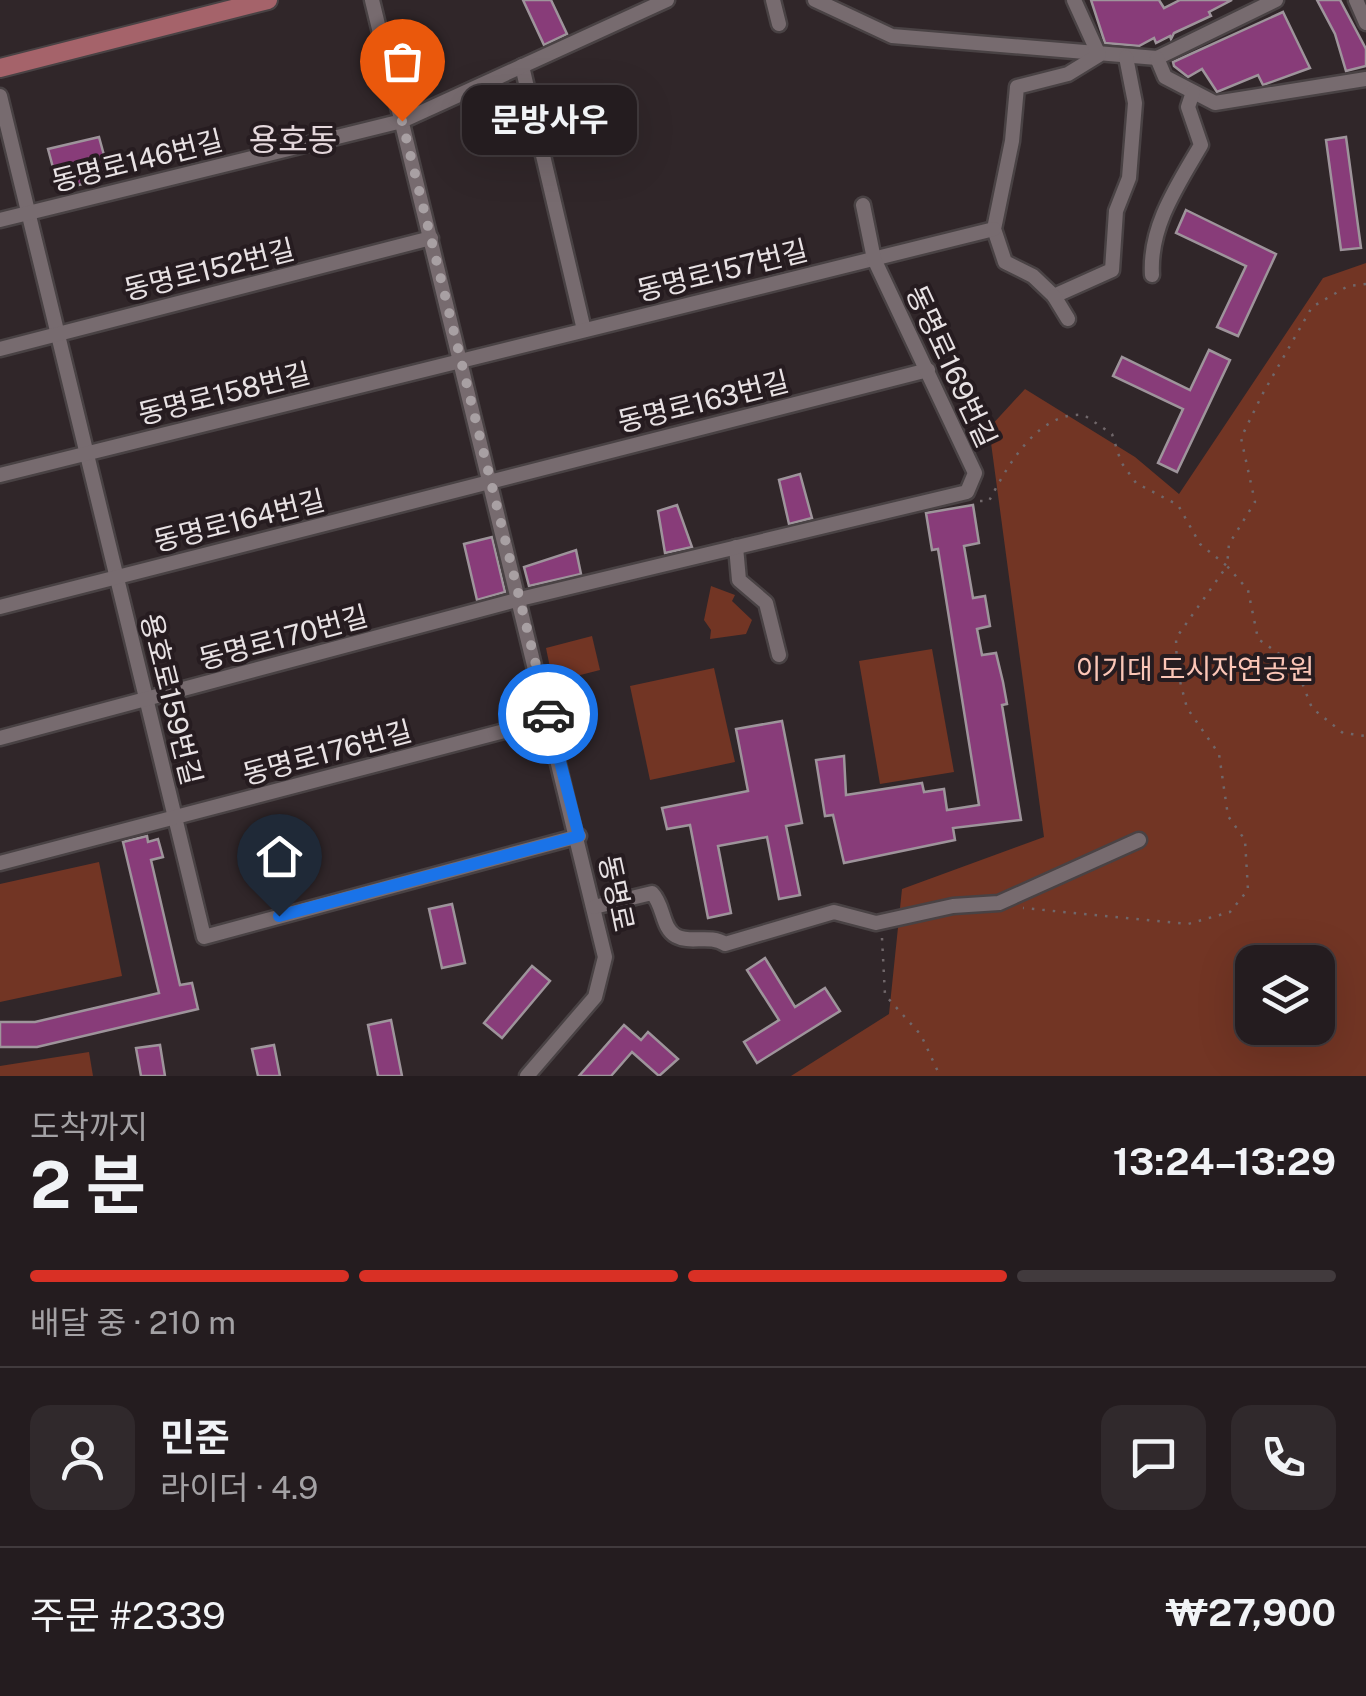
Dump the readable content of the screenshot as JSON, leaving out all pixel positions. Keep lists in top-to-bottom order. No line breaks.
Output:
{"streets":{"street":["동명로146번길","동명로152번길","동명로157번길","동명로169번길","동명로158번길","동명로163번길","동명로164번길","동명로170번길","용호로159번길","동명로176번길","동명로"]},"crossings":[["동명로146번길","용호로159번길"],["동명로146번길","동명로"],["동명로152번길","용호로159번길"],["동명로152번길","동명로"],["동명로157번길","동명로169번길"],["동명로157번길","동명로158번길"],["동명로157번길","동명로"],["동명로169번길","동명로163번길"],["동명로169번길","동명로170번길"],["동명로169번길","동명로"],["동명로158번길","용호로159번길"],["동명로158번길","동명로"],["동명로163번길","동명로164번길"],["동명로163번길","동명로"],["동명로164번길","용호로159번길"],["동명로164번길","동명로"],["동명로170번길","용호로159번길"],["동명로170번길","동명로"],["용호로159번길","동명로176번길"],["용호로159번길","동명로"],["동명로176번길","동명로"]],"districts":["용호동"],"parks":["이기대 도시자연공원"],"places":["문방사우"],"page":{"bubble":"문방사우","heading":["2 분","도착까지","13:24–13:29"],"panel":["민준","라이더 · 4.9","주문 #2339","₩27,900"],"bar":"배달 중 · 210 m"}}
